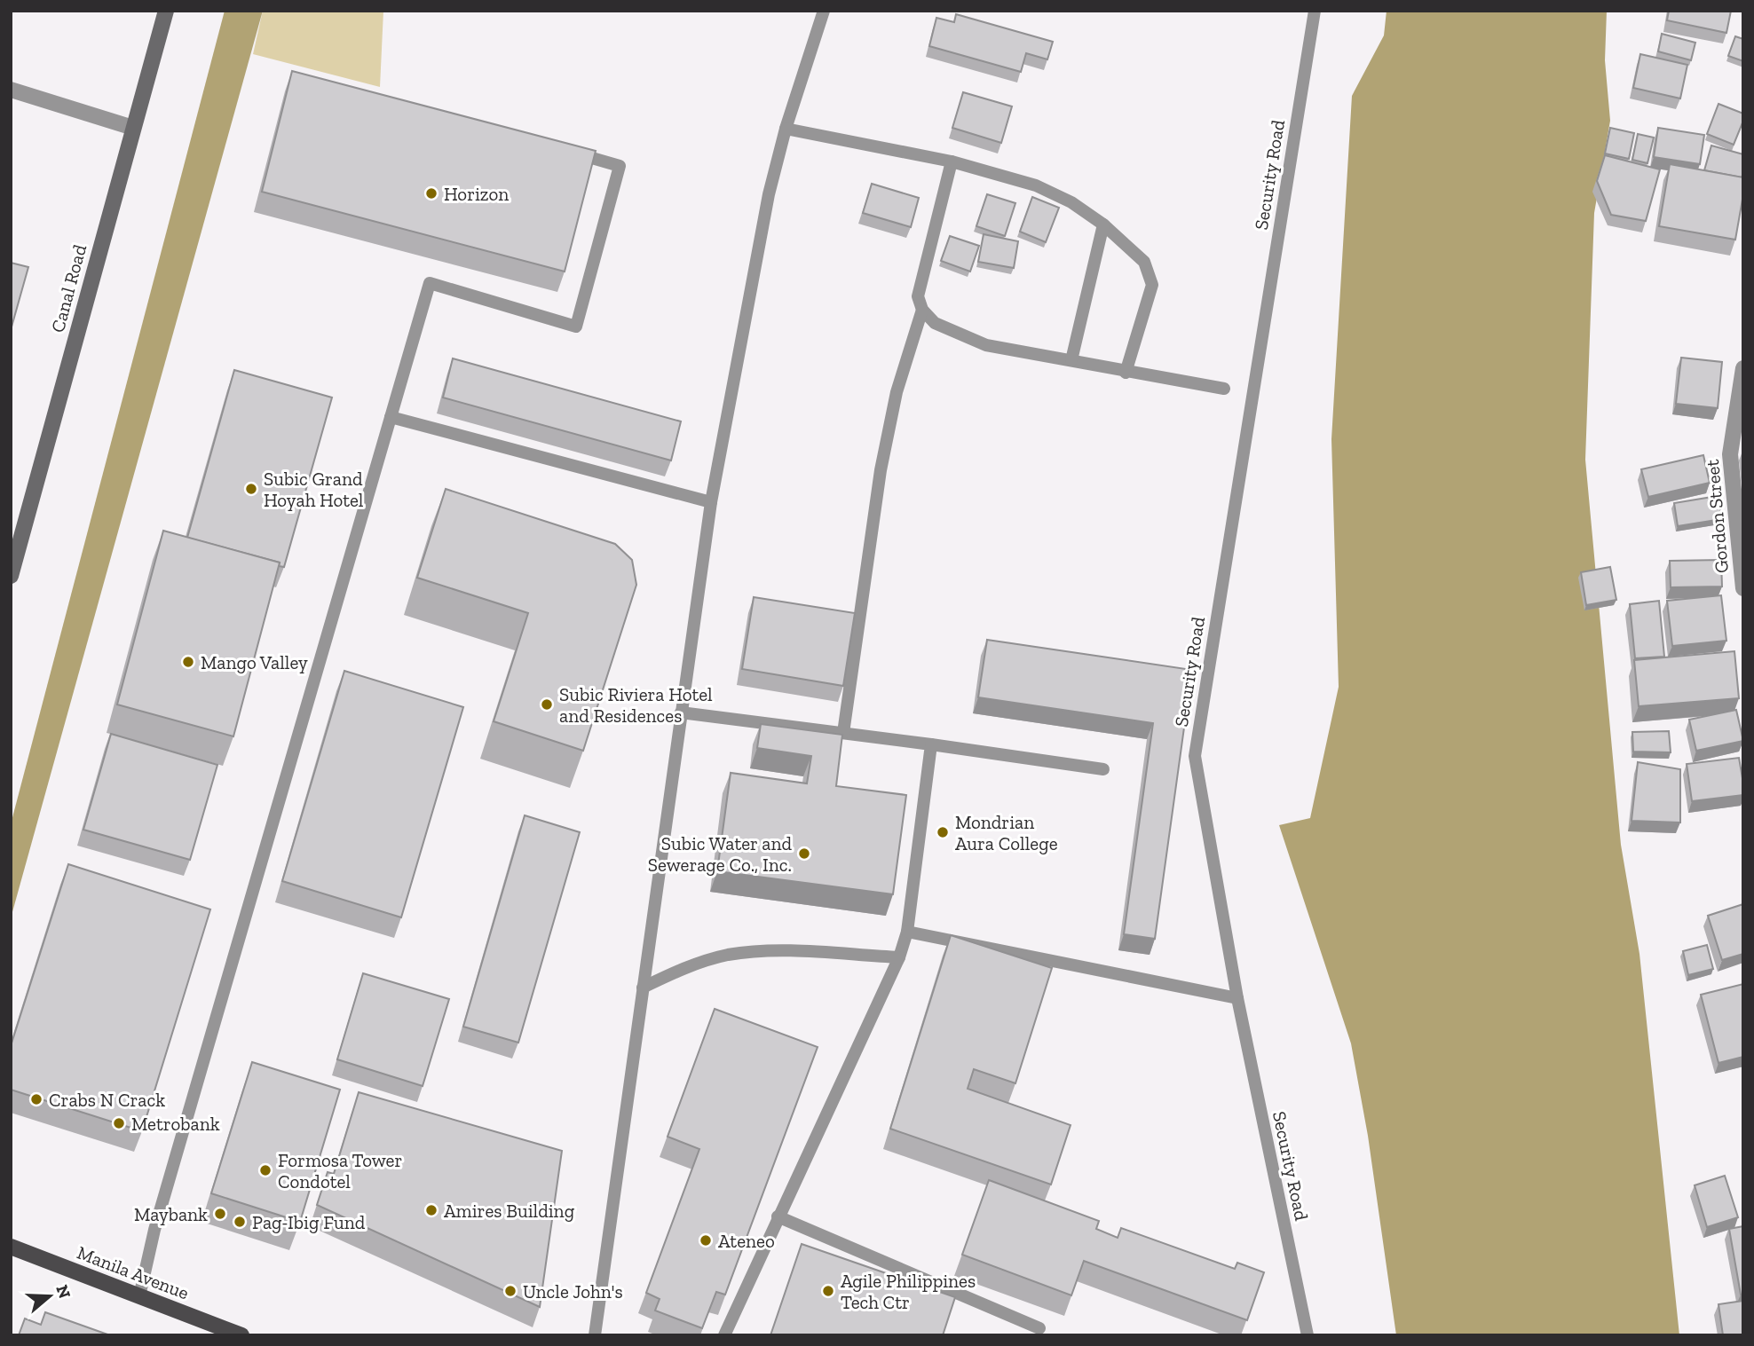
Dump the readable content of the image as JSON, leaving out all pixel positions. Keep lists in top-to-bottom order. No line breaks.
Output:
{"streets":{"main road":["Canal Road","Manila Avenue"],"street":["Gordon Street"],"lane":["Security Road"]},"places":["Horizon","Subic Grand Hoyah Hotel","Mango Valley","Subic Riviera Hotel and Residences","Mondrian Aura College","Subic Water and Sewerage Co., Inc.","Crabs N Crack","Metrobank","Formosa Tower Condotel","Amires Building","Maybank","Pag-Ibig Fund","Ateneo","Uncle John's","Agile Philippines Tech Ctr"],"north":"right"}
